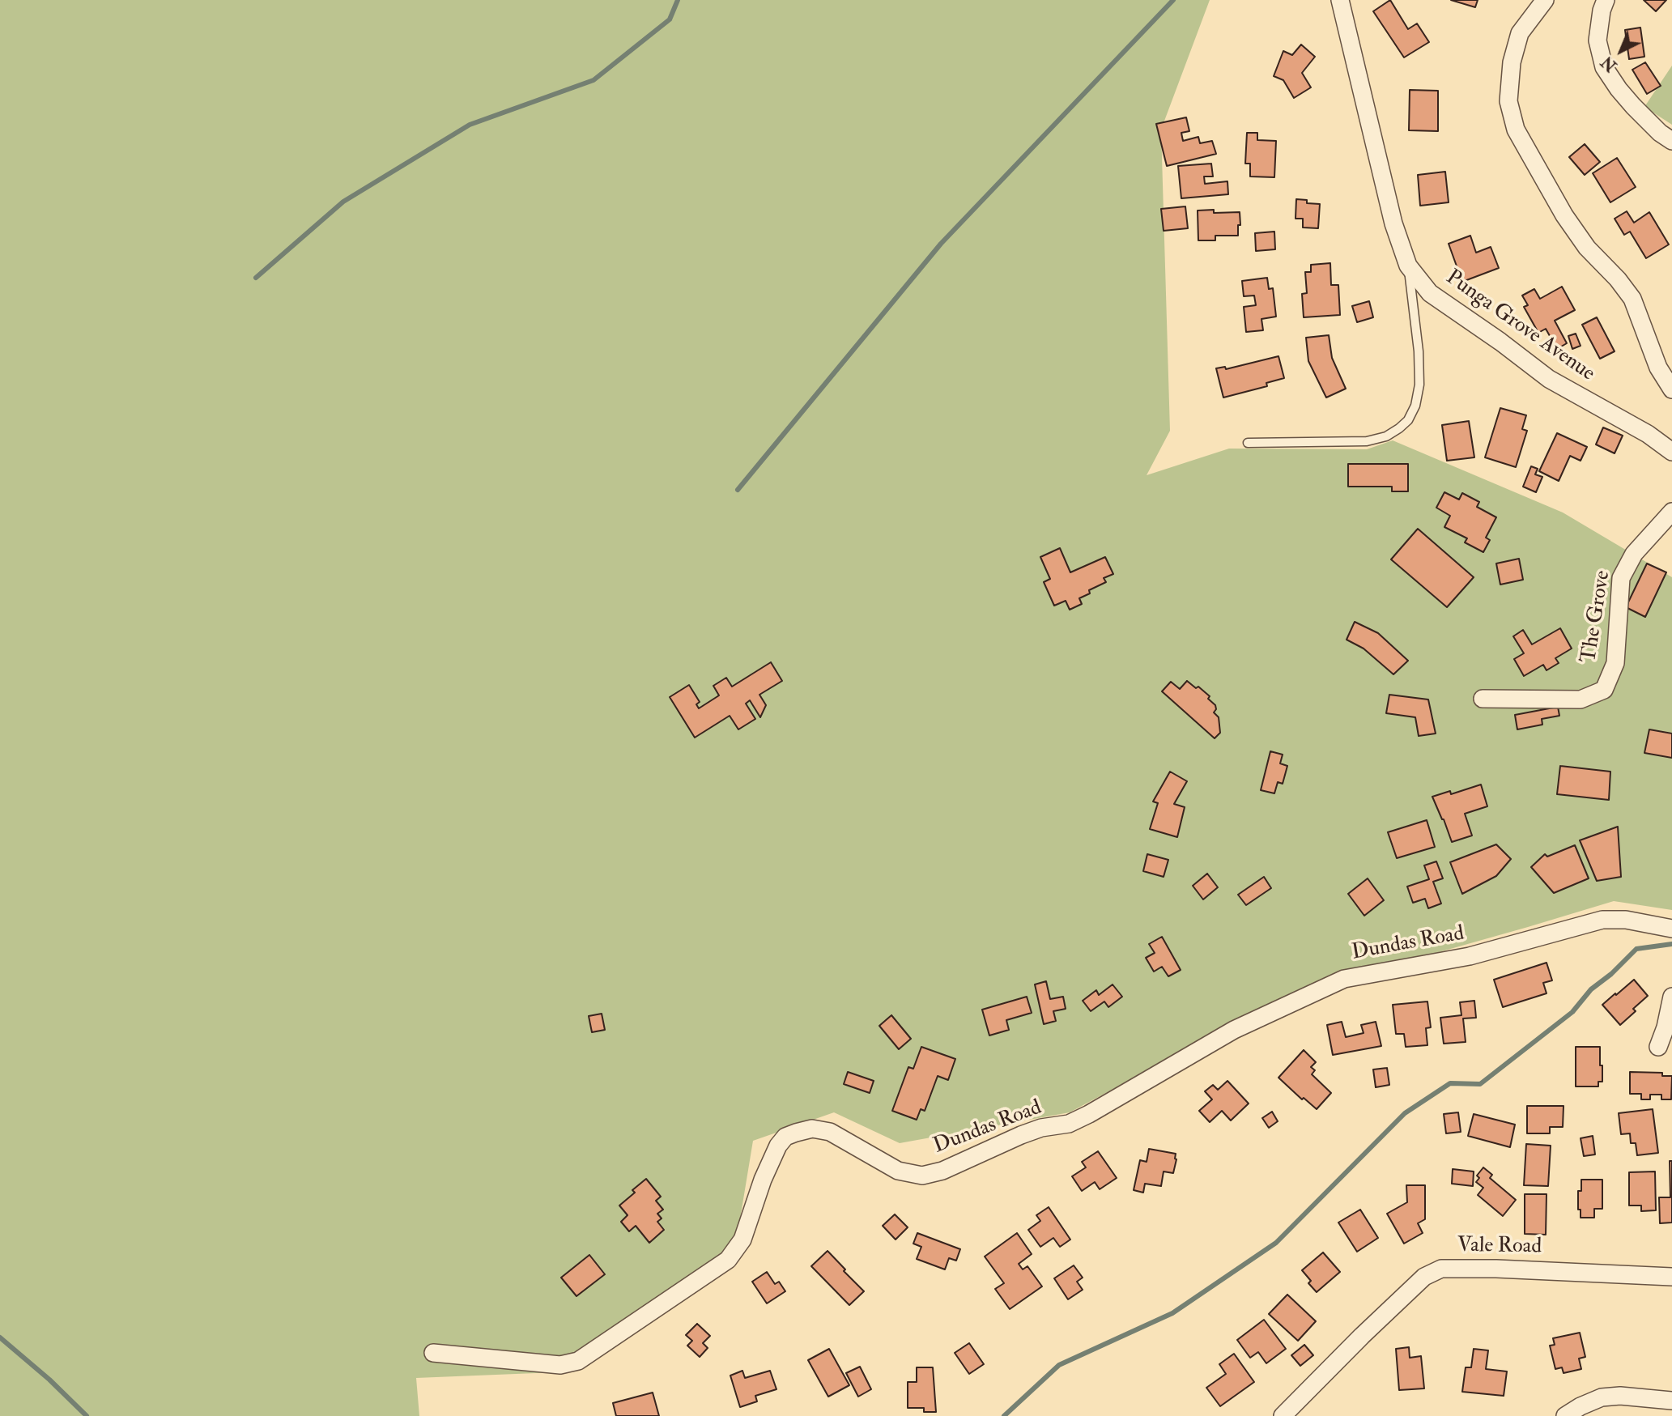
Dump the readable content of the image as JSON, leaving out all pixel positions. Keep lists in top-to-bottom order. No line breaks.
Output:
{"streets":{"street":["Punga Grove Avenue","The Grove","Dundas Road","Vale Road"]},"north":"bottom left"}
